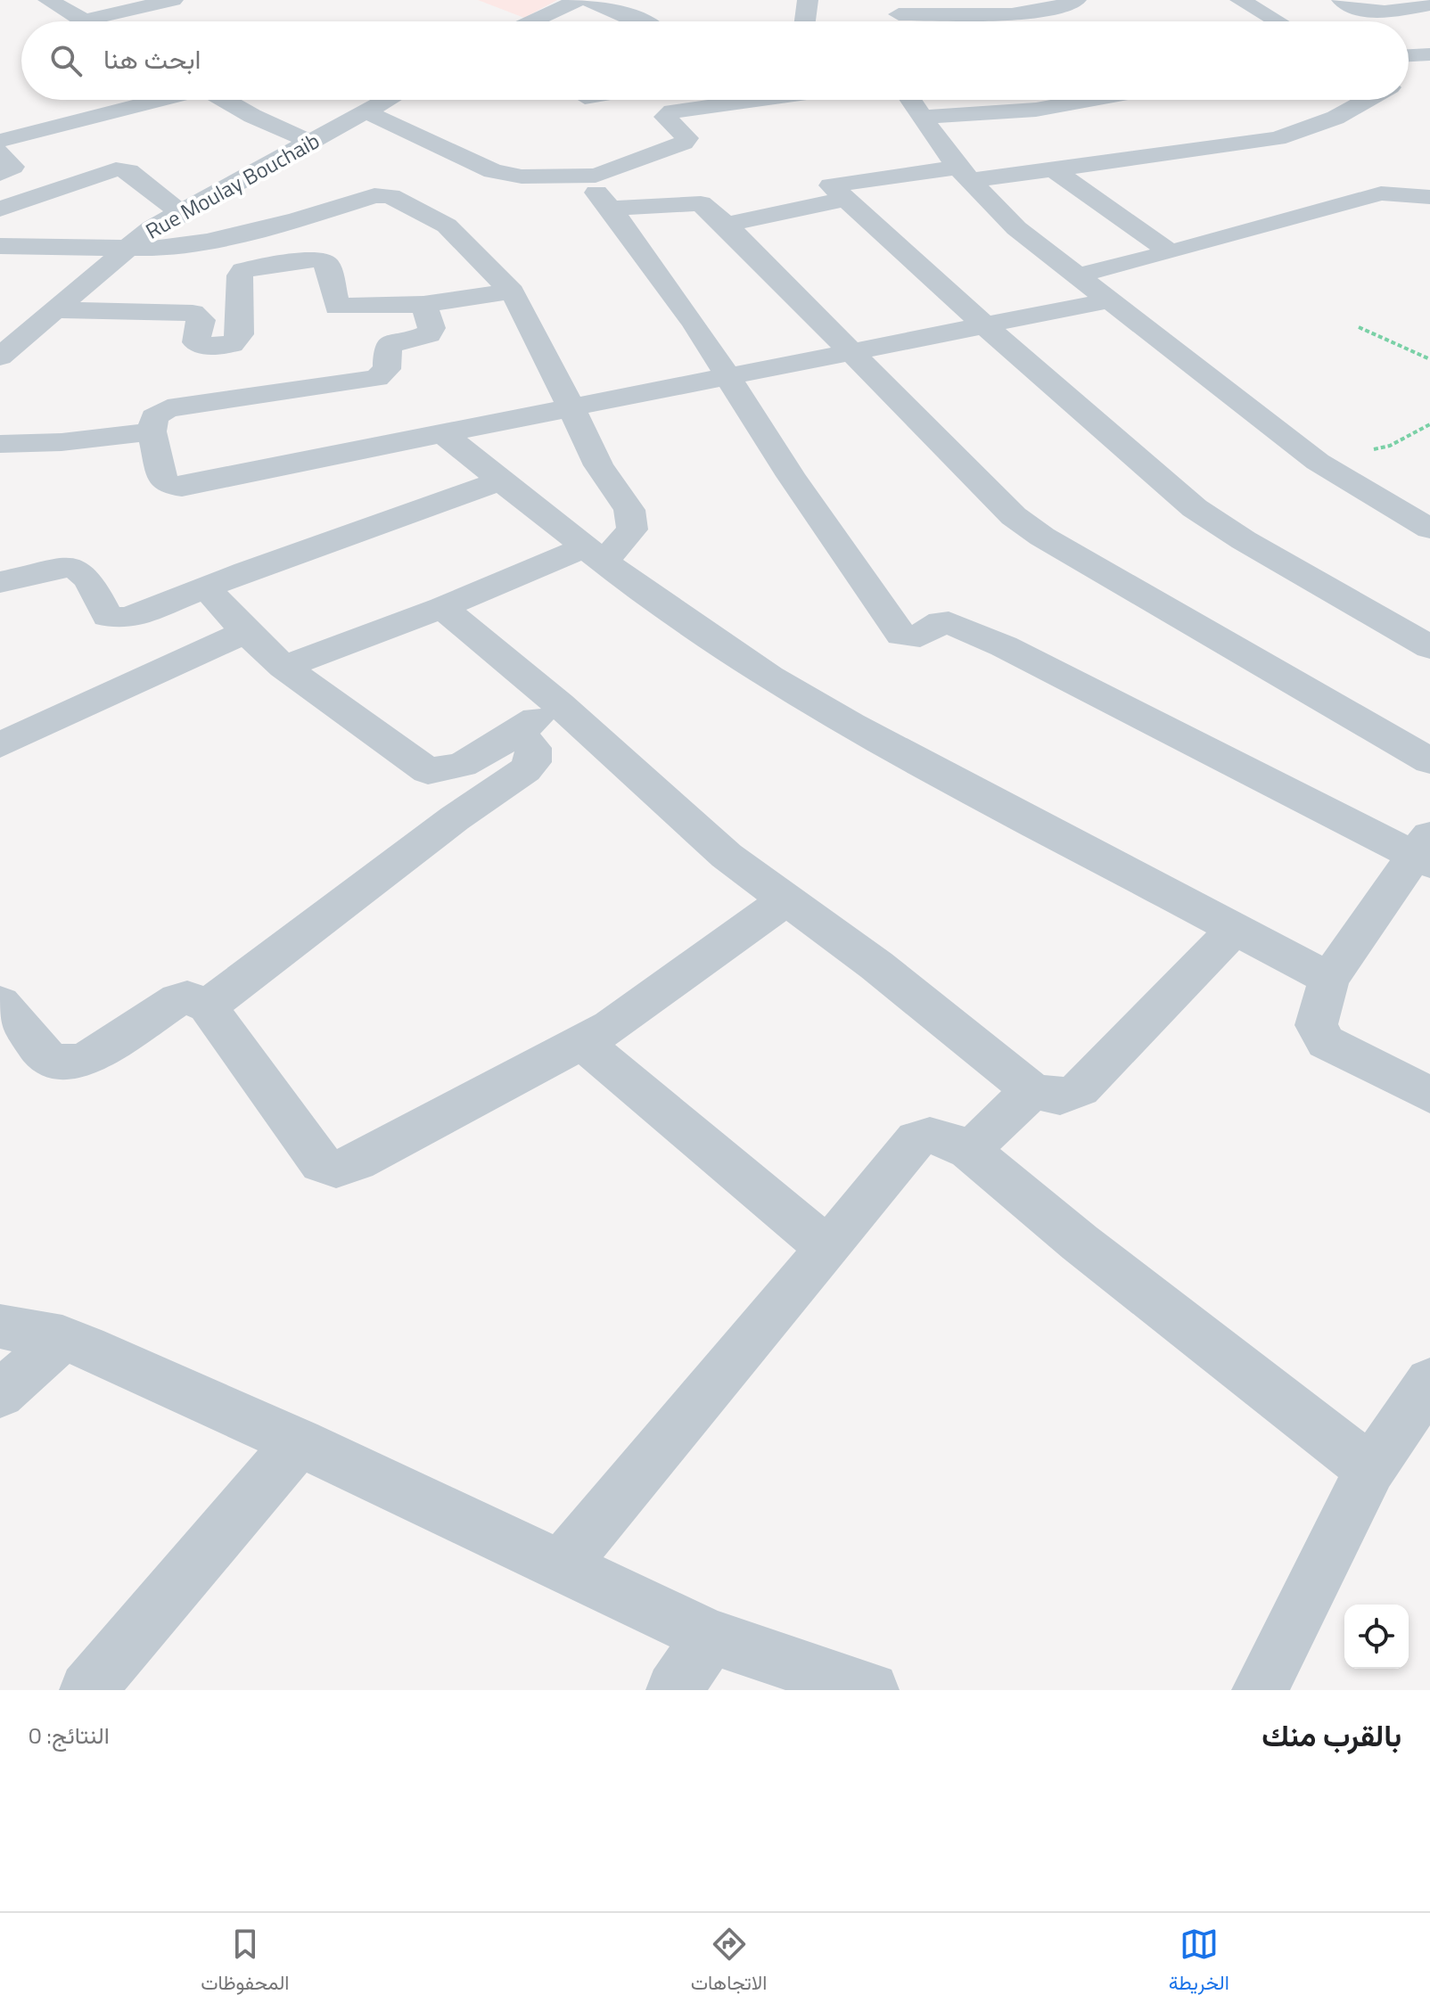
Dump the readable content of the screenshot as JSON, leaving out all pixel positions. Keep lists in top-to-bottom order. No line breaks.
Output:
{"streets":{"street":["Rue Moulay Bouchaib"]},"page":{"search":"ابحث هنا","heading":["بالقرب منك","النتائج: 0"],"nav":["الخريطة","الاتجاهات","المحفوظات"]}}
